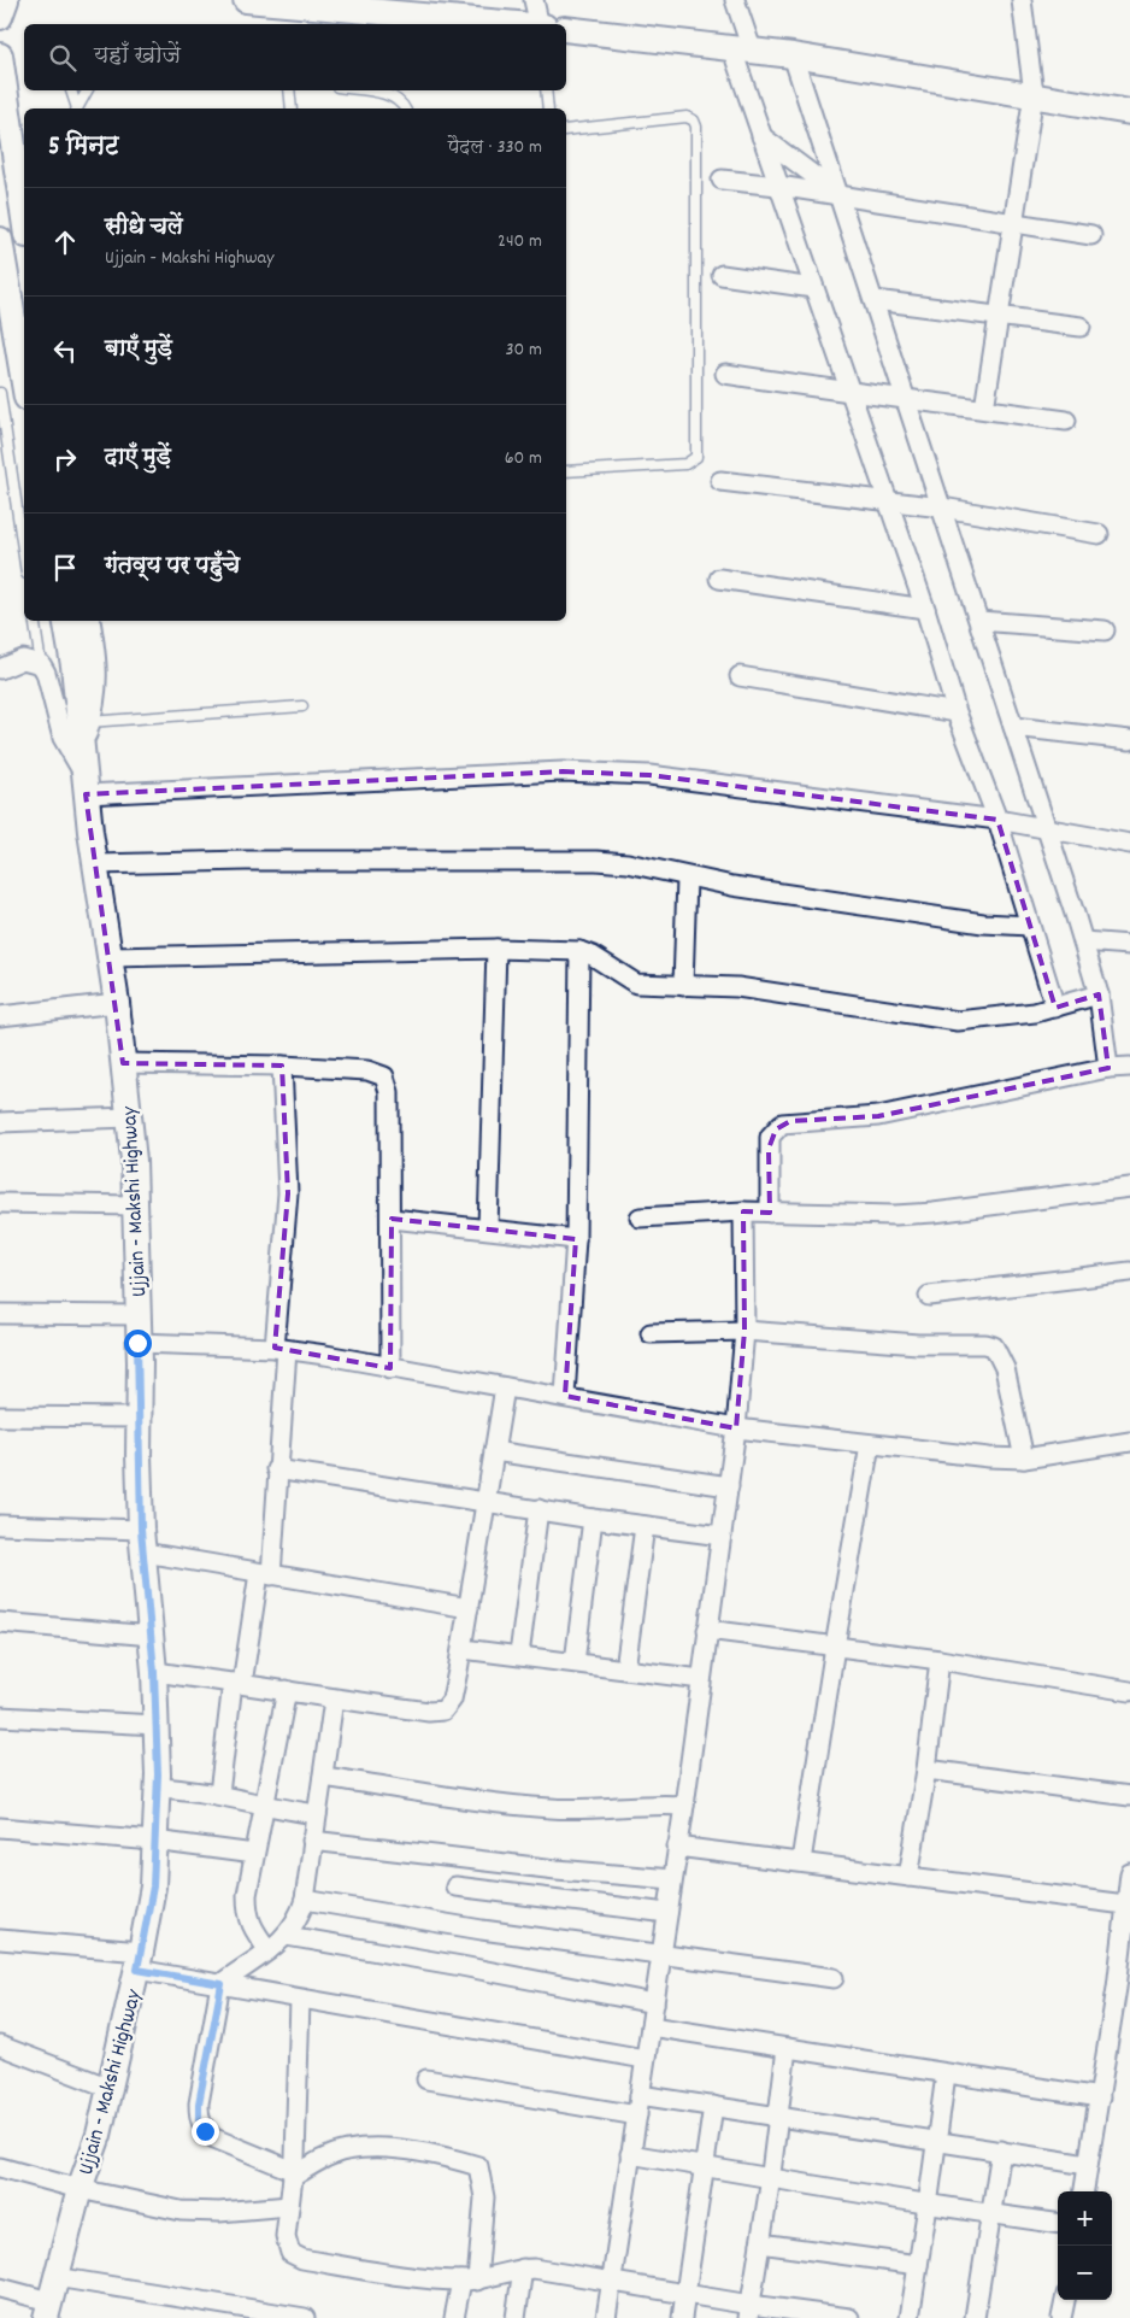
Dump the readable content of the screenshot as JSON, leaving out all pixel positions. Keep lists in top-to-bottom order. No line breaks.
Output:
{"streets":{"main road":["Ujjain - Makshi Highway"]},"page":{"search":"यहाँ खोजें","heading":["5 मिनट","पैदल · 330 m"],"list":[["सीधे चलें","Ujjain - Makshi Highway","240 m"],["बाएँ मुड़ें","30 m"],["दाएँ मुड़ें","60 m"],"गंतव्य पर पहुँचे"],"map_buttons":["+","−"]}}
